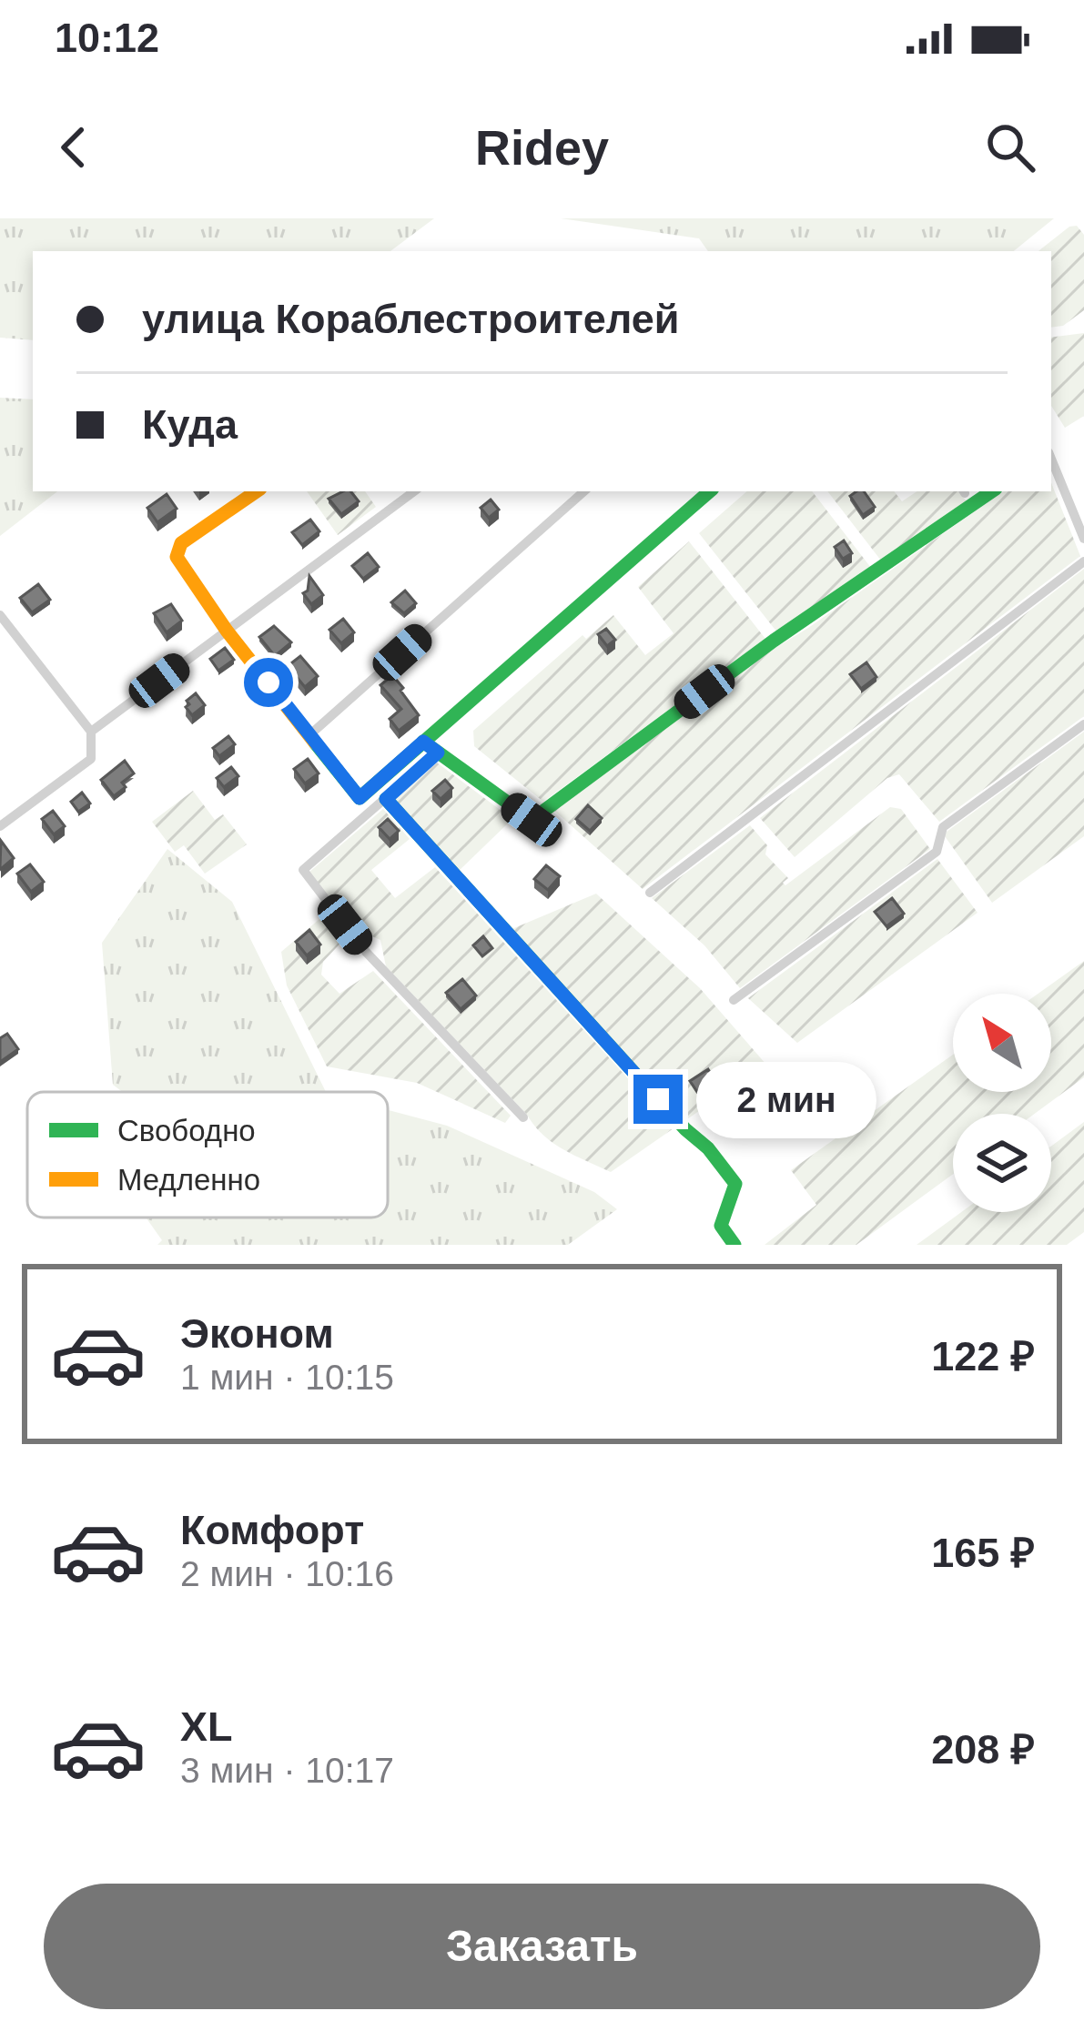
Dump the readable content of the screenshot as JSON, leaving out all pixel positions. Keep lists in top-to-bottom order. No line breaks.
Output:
{"legend":["Свободно","Медленно"],"north":"top left","page":{"status":"10:12","header":"Ridey","banner":["улица Кораблестроителей","Куда"],"bubble":"2 мин","list":[{"name":"Эконом","note":"1 мин · 10:15","value":"122 ₽"},{"name":"Комфорт","note":"2 мин · 10:16","value":"165 ₽"},{"name":"XL","note":"3 мин · 10:17","value":"208 ₽"}],"buttons":"Заказать"}}
